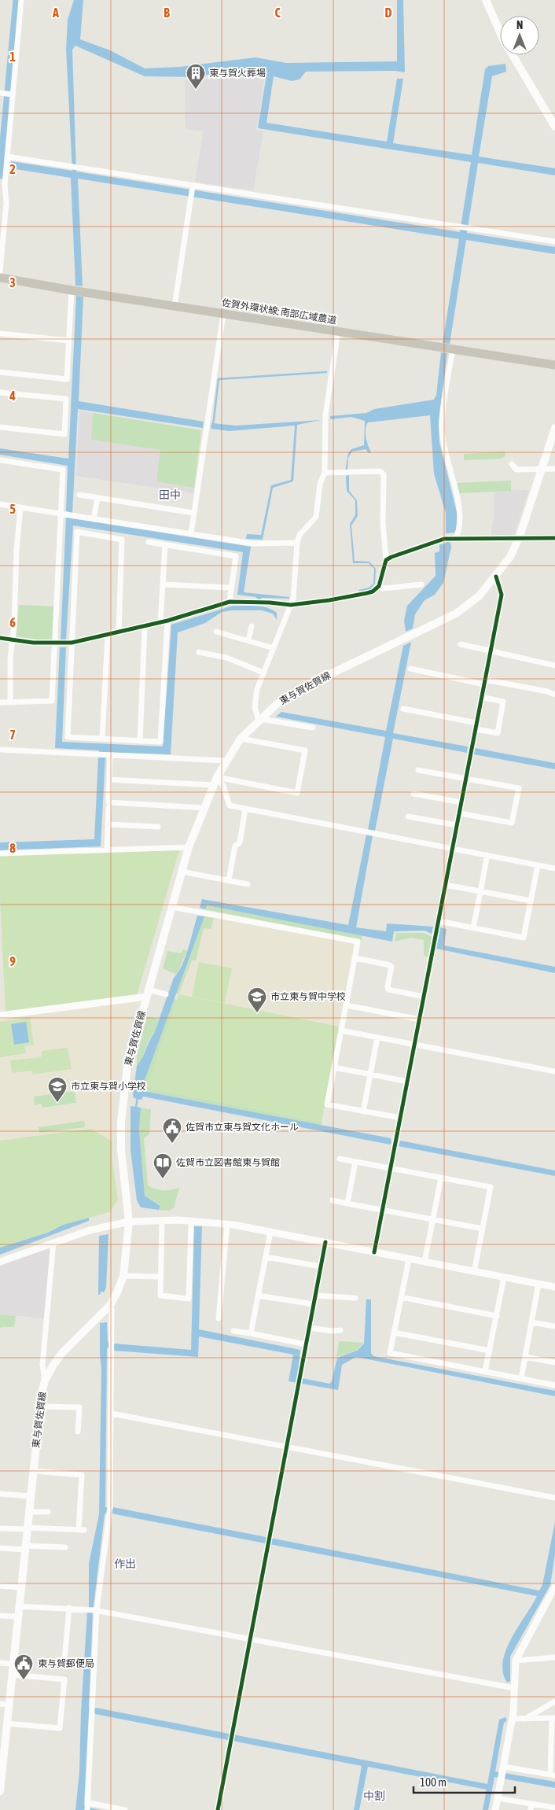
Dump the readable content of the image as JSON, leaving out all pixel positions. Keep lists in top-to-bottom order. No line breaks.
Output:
{"streets":{"main road":["佐賀外環状線; 南部広域農道","東与賀佐賀線"]},"districts":["田中","作出","中割"],"places":{"building":["東与賀火葬場"],"school or university":["市立東与賀中学校","市立東与賀小学校"],"public building":["佐賀市立東与賀文化ホール","東与賀郵便局"],"library":["佐賀市立図書館東与賀館"]},"scale_bar":"100 m","north":"top","grid":{"columns":["A","B","C","D"],"rows":["1","2","3","4","5","6","7","8","9"]}}
